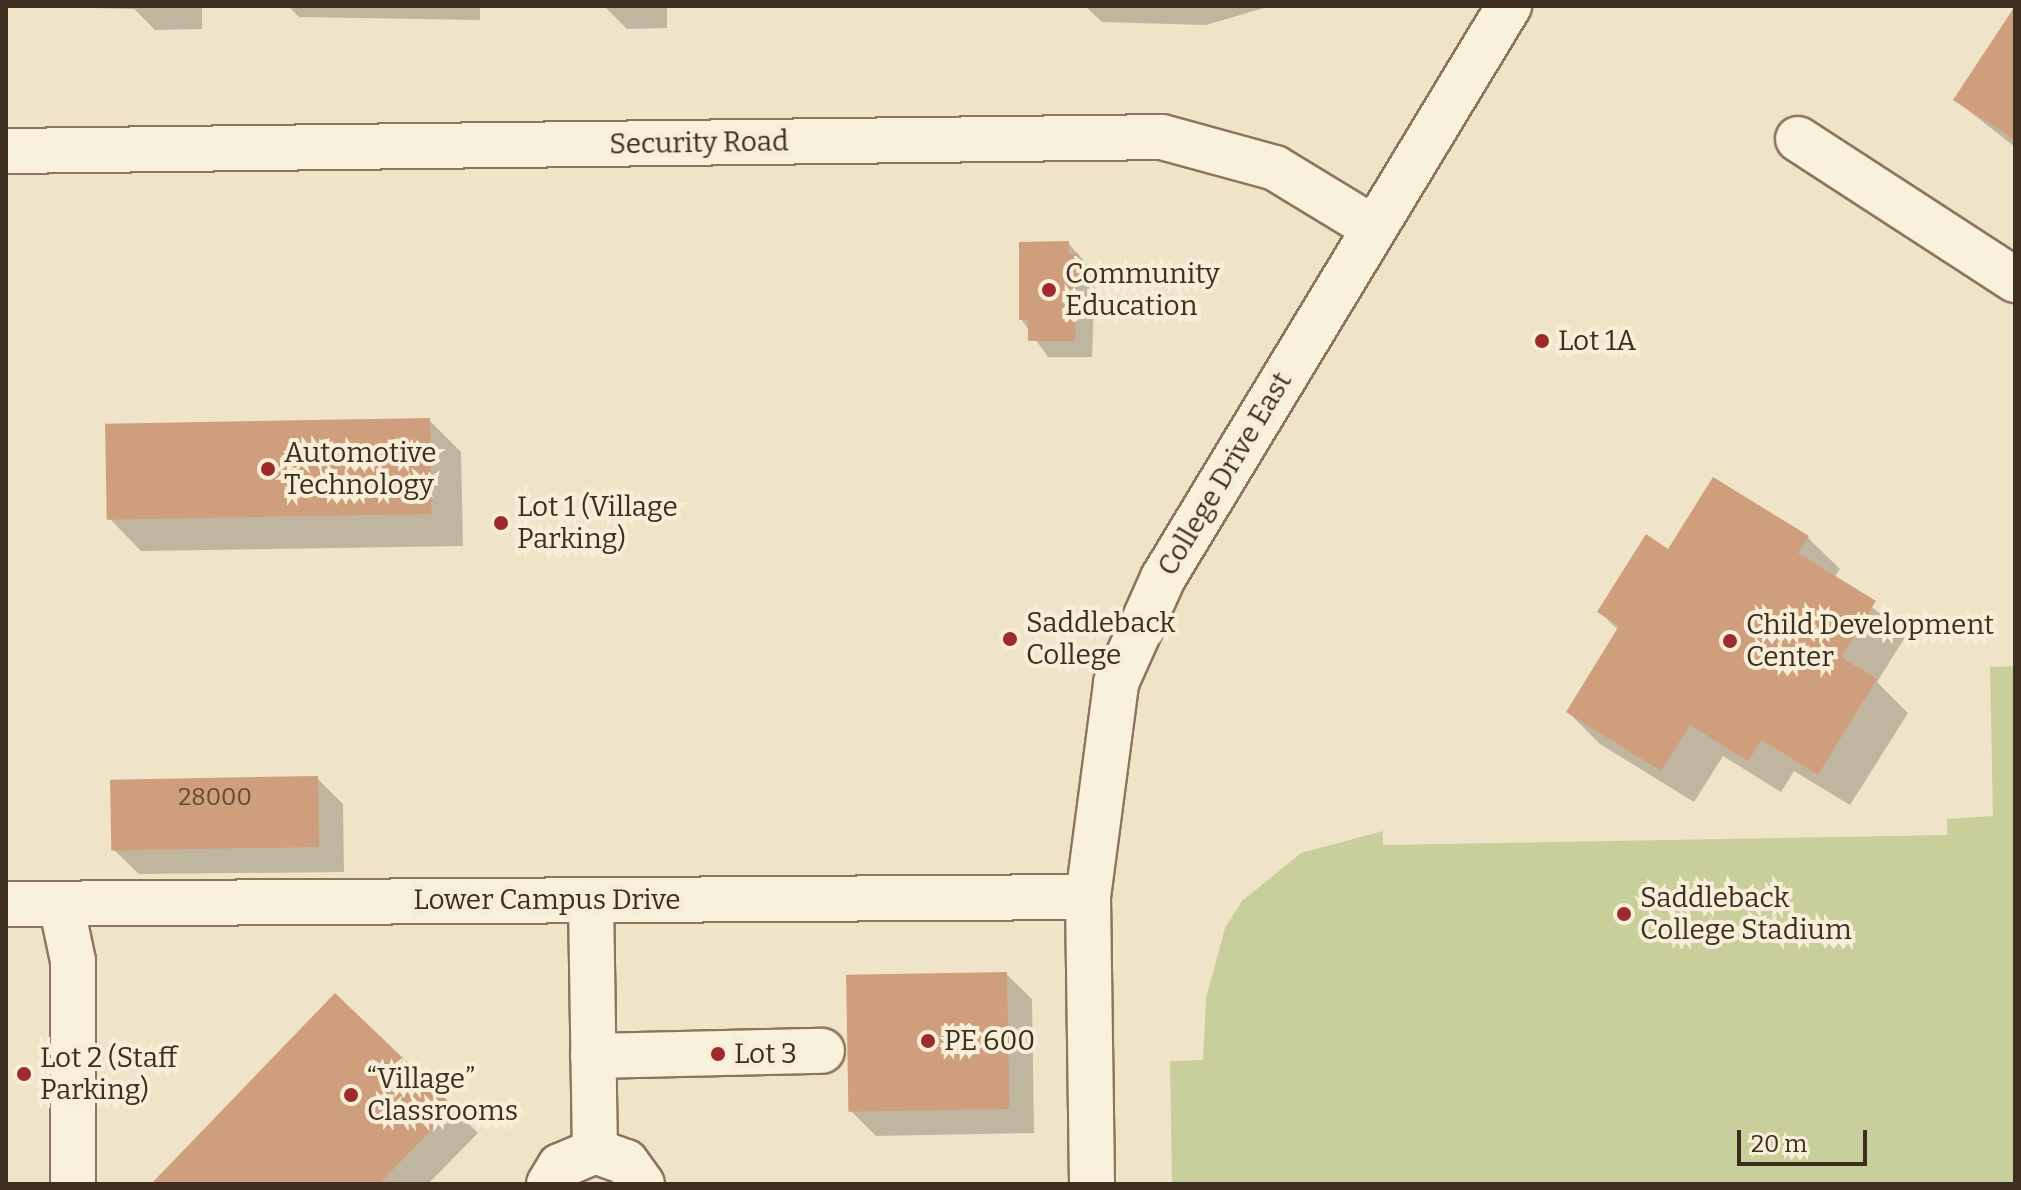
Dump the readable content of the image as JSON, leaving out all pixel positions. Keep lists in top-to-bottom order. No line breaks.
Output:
{"streets":{"street":["Security Road","College Drive East","Lower Campus Drive"]},"crossings":[["Security Road","College Drive East"],["College Drive East","Lower Campus Drive"]],"places":["Community Education","Lot 1A","Automotive Technology","Lot 1 (Village Parking)","Saddleback College","Child Development Center","Saddleback College Stadium","PE 600","Lot 3","Lot 2 (Staff Parking)","“Village” Classrooms"],"house_numbers":["28000"],"scale_bar":"20 m"}
